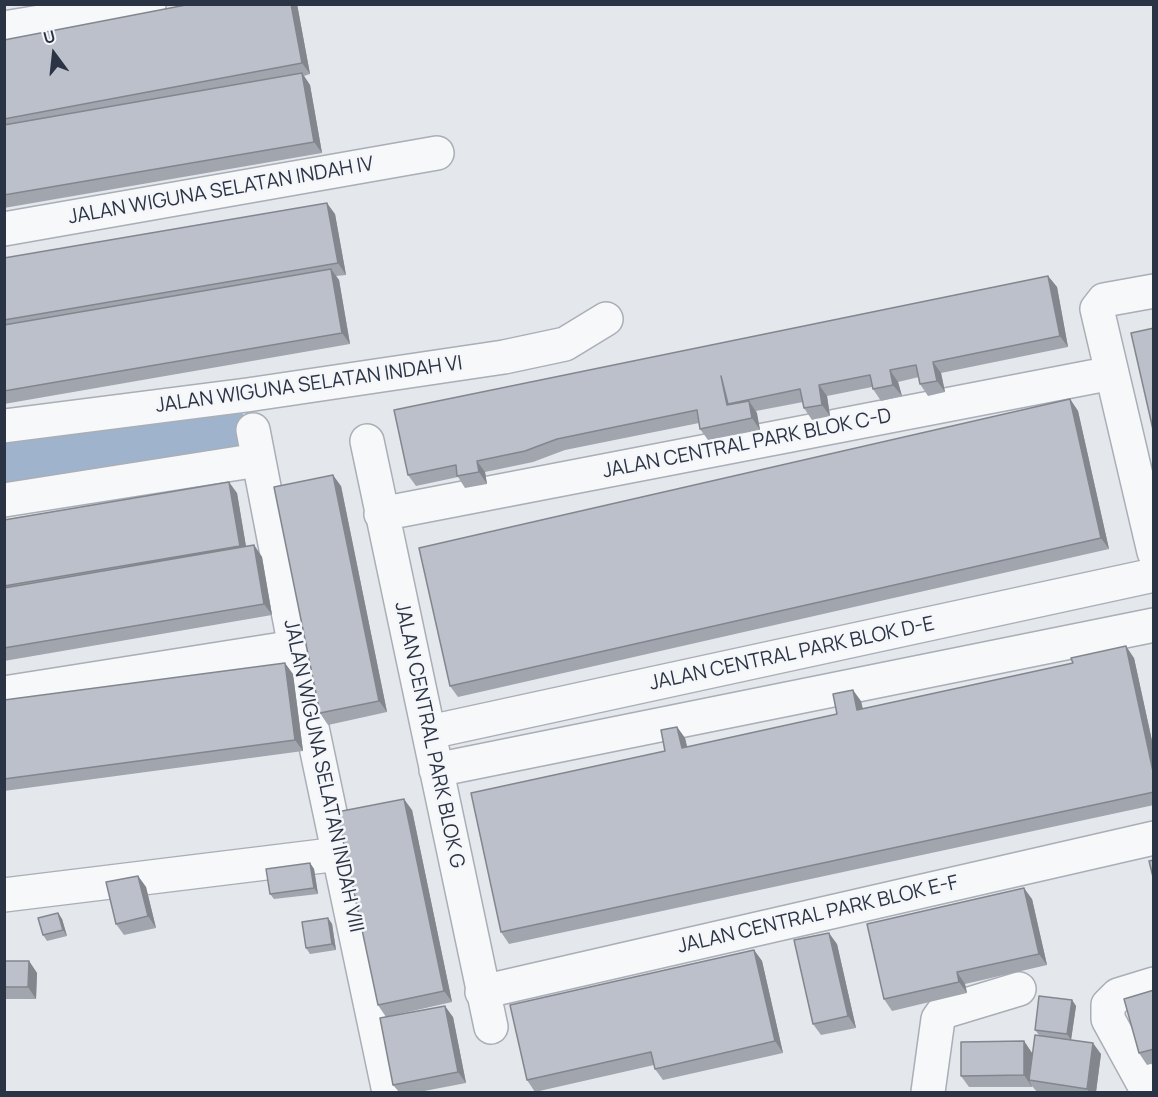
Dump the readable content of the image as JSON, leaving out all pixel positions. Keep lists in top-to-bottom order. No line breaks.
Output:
{"streets":{"street":["JALAN WIGUNA SELATAN INDAH IV","JALAN WIGUNA SELATAN INDAH VI","JALAN CENTRAL PARK BLOK C-D","JALAN CENTRAL PARK BLOK D-E","JALAN CENTRAL PARK BLOK G","JALAN WIGUNA SELATAN INDAH VIII","JALAN CENTRAL PARK BLOK E-F"]},"crossings":[["JALAN CENTRAL PARK BLOK C-D","JALAN CENTRAL PARK BLOK G"],["JALAN CENTRAL PARK BLOK D-E","JALAN CENTRAL PARK BLOK G"],["JALAN CENTRAL PARK BLOK G","JALAN CENTRAL PARK BLOK E-F"]],"north":"top"}
